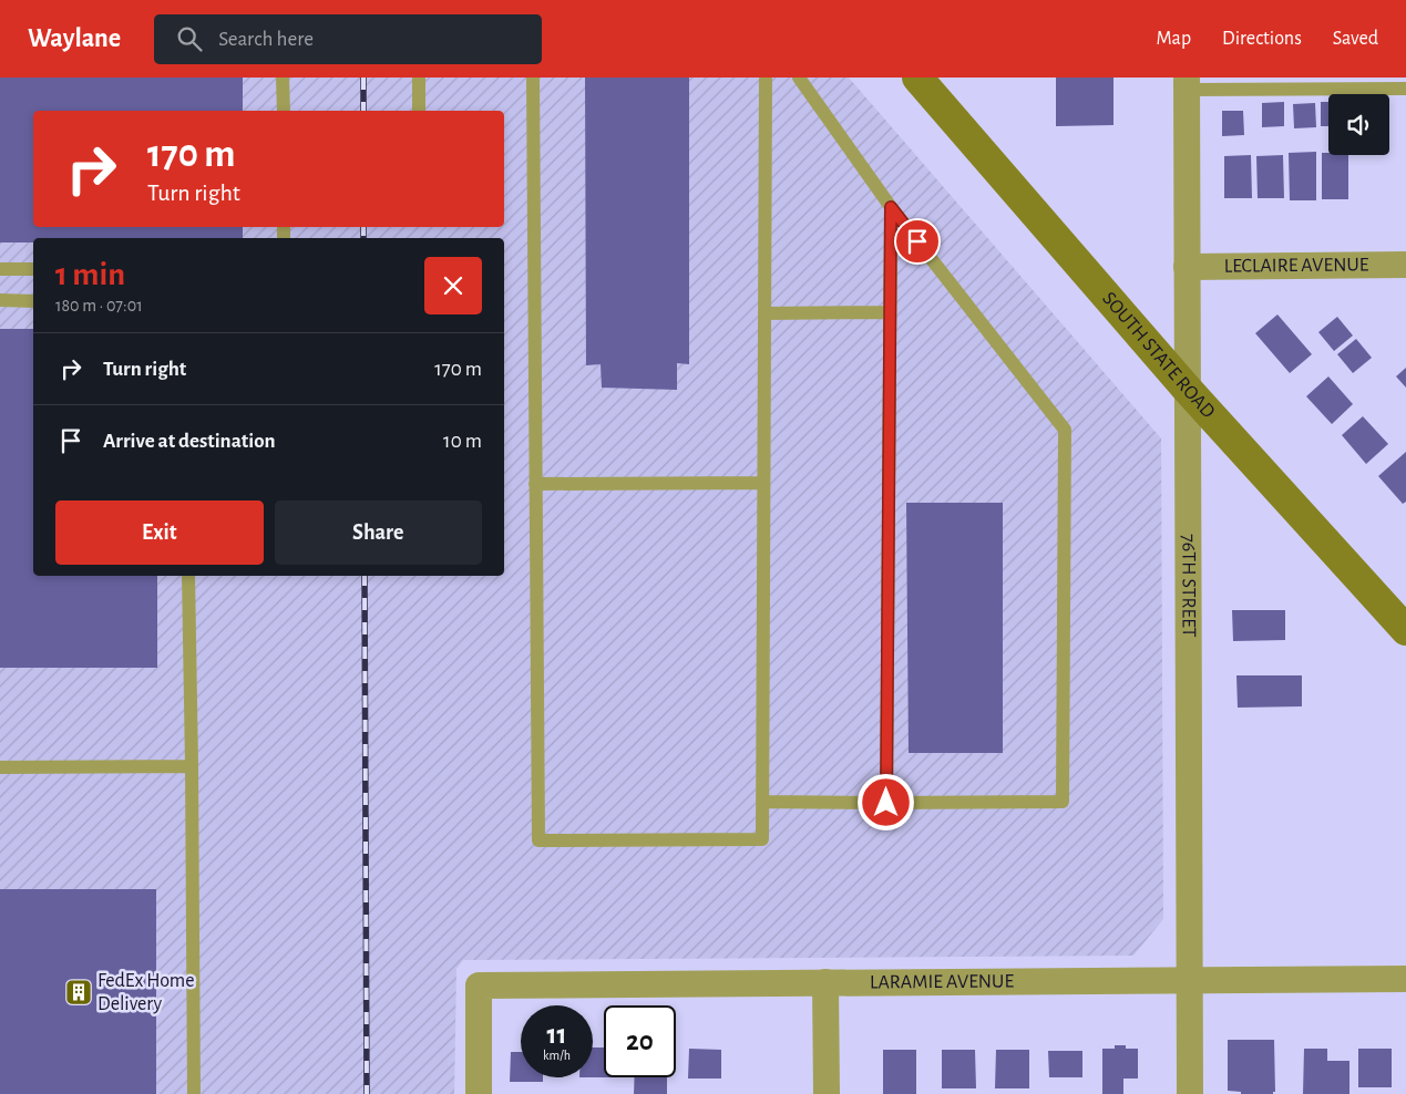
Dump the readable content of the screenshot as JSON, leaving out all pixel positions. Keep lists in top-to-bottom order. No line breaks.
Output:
{"streets":{"street":["LECLAIRE AVENUE","SOUTH STATE ROAD","76TH STREET","LARAMIE AVENUE"]},"crossings":[["LECLAIRE AVENUE","76TH STREET"],["SOUTH STATE ROAD","76TH STREET"],["76TH STREET","LARAMIE AVENUE"]],"places":{"building":["FedEx Home Delivery"]},"page":{"header":"Waylane","search":"Search here","nav":["Map","Directions","Saved"],"turn":["170 m","Turn right"],"heading":["1 min","180 m · 07:01"],"list":[{"name":"Turn right","value":"170 m"},{"name":"Arrive at destination","value":"10 m"}],"buttons":["Exit","Share"],"speed":"11 km/h","limit":"20"}}
